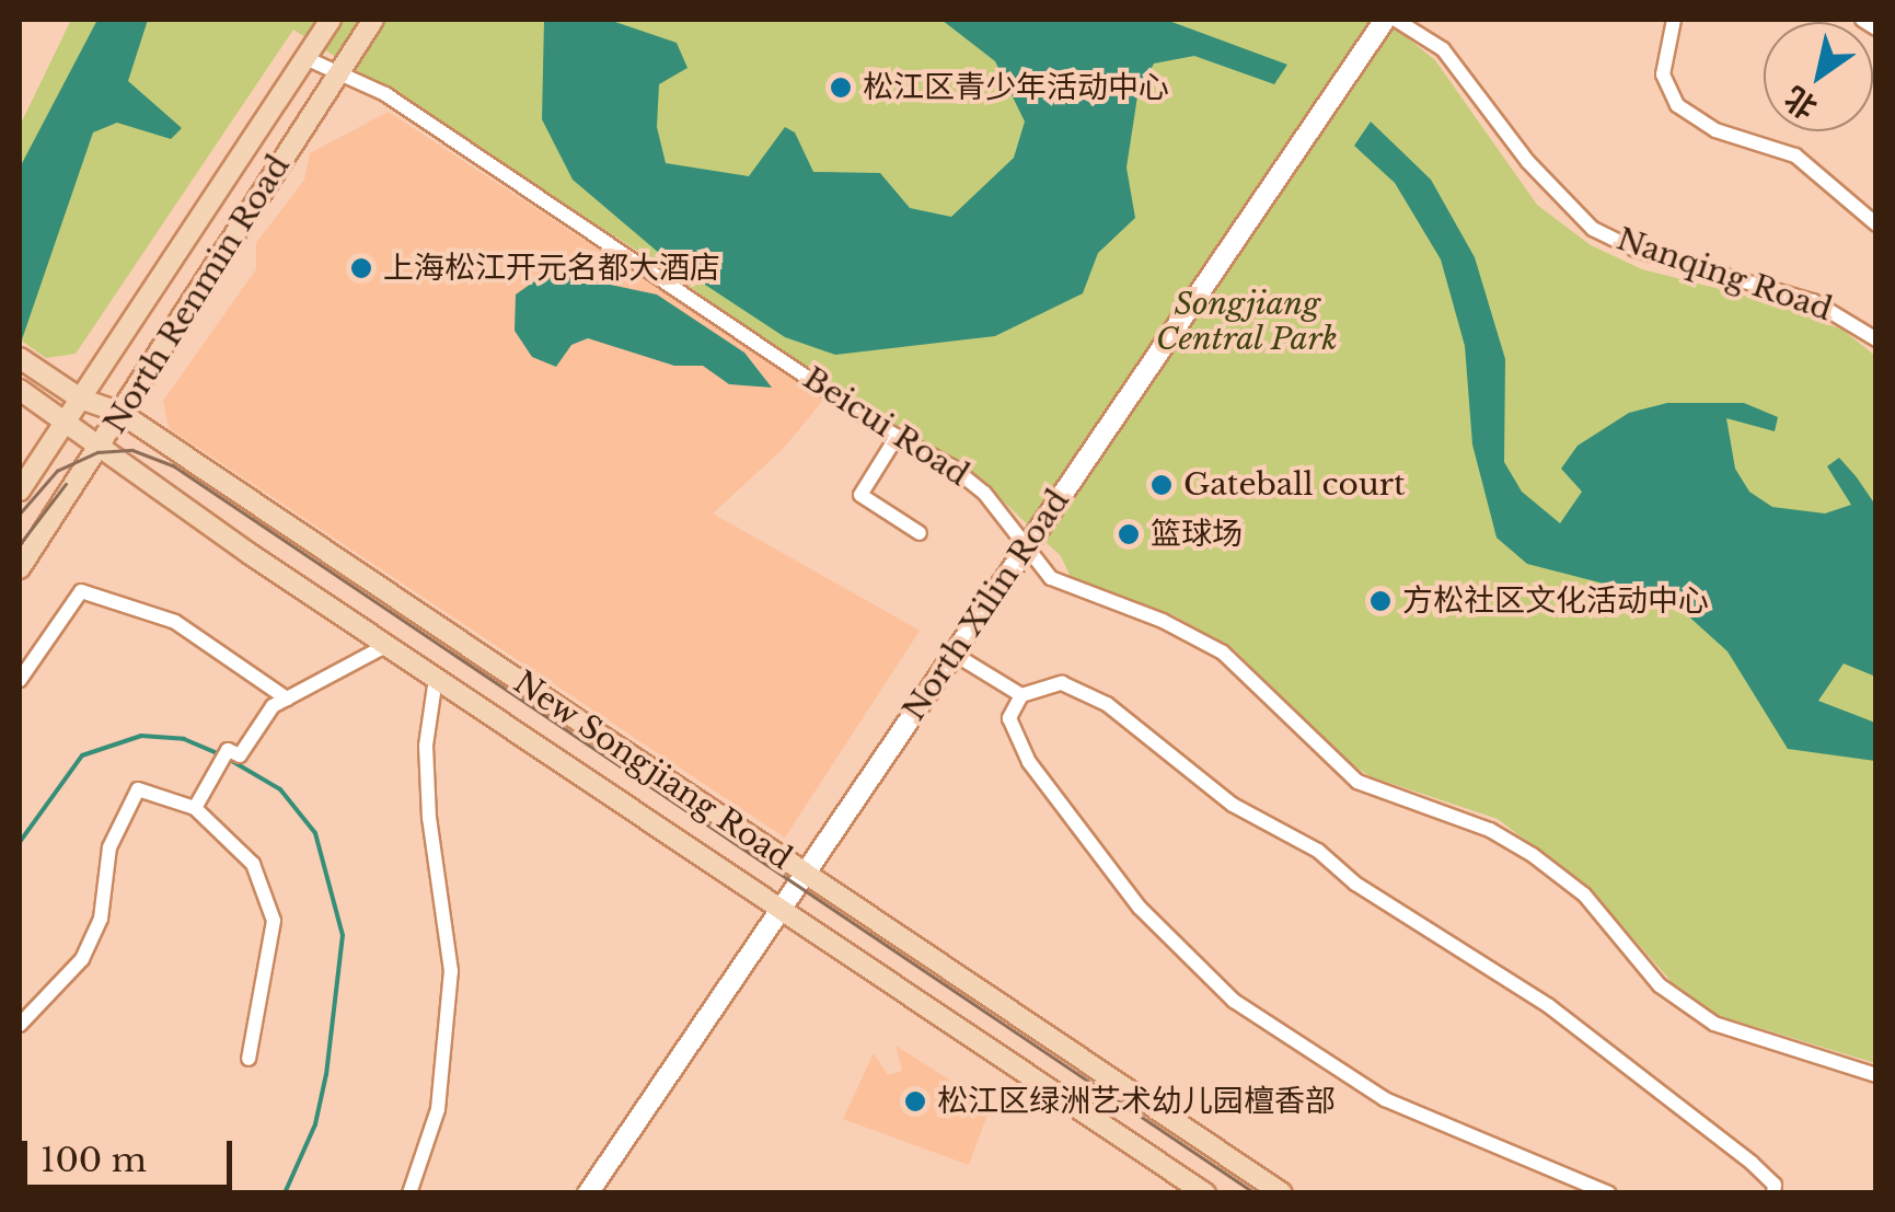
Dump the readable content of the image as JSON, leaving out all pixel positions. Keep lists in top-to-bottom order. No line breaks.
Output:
{"streets":{"main road":["North Renmin Road","New Songjiang Road"],"street":["Nanqing Road","Beicui Road","North Xilin Road"]},"crossings":[["North Renmin Road","Beicui Road"],["North Renmin Road","New Songjiang Road"],["Beicui Road","North Xilin Road"],["North Xilin Road","New Songjiang Road"]],"parks":["Songjiang Central Park"],"places":["松江区青少年活动中心","上海松江开元名都大酒店","Gateball court","篮球场","方松社区文化活动中心","松江区绿洲艺术幼儿园檀香部"],"scale_bar":"100 m","north":"bottom left"}
